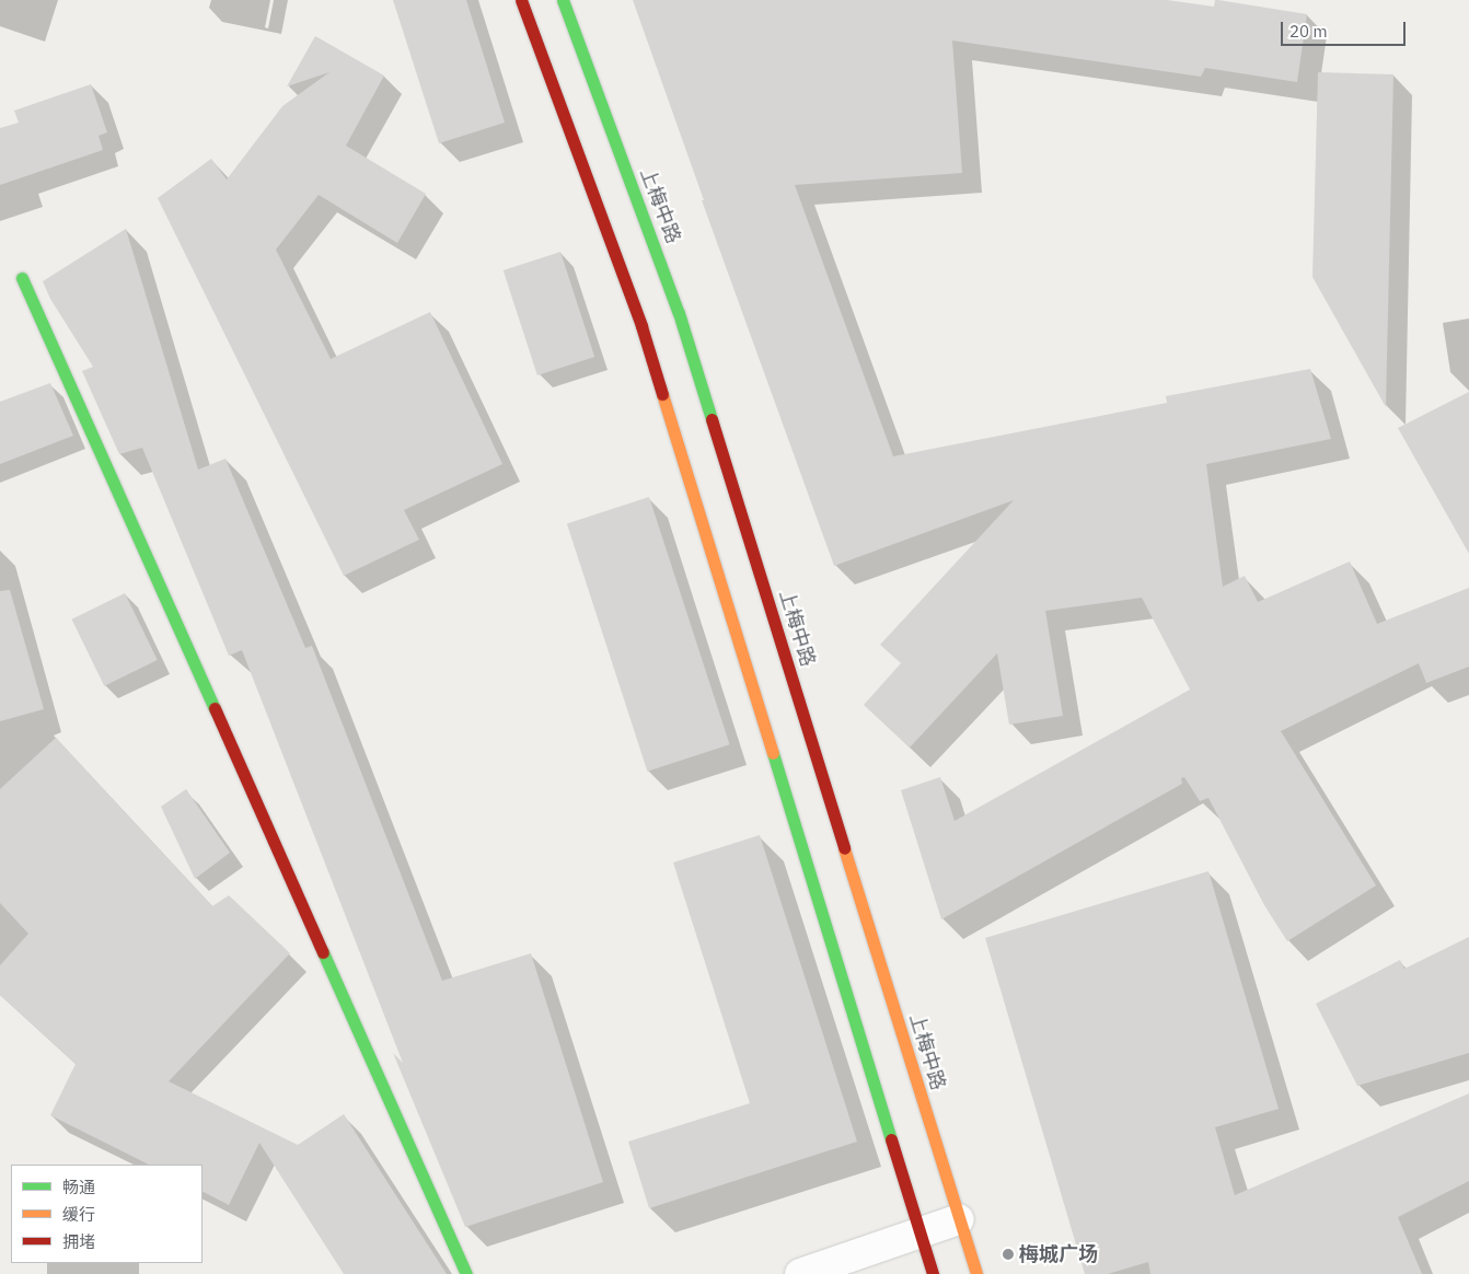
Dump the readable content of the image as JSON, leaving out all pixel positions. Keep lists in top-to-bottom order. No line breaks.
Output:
{"streets":{"main road":["上梅中路"]},"places":["梅城广场"],"legend":["畅通","缓行","拥堵"],"scale_bar":"20 m"}
